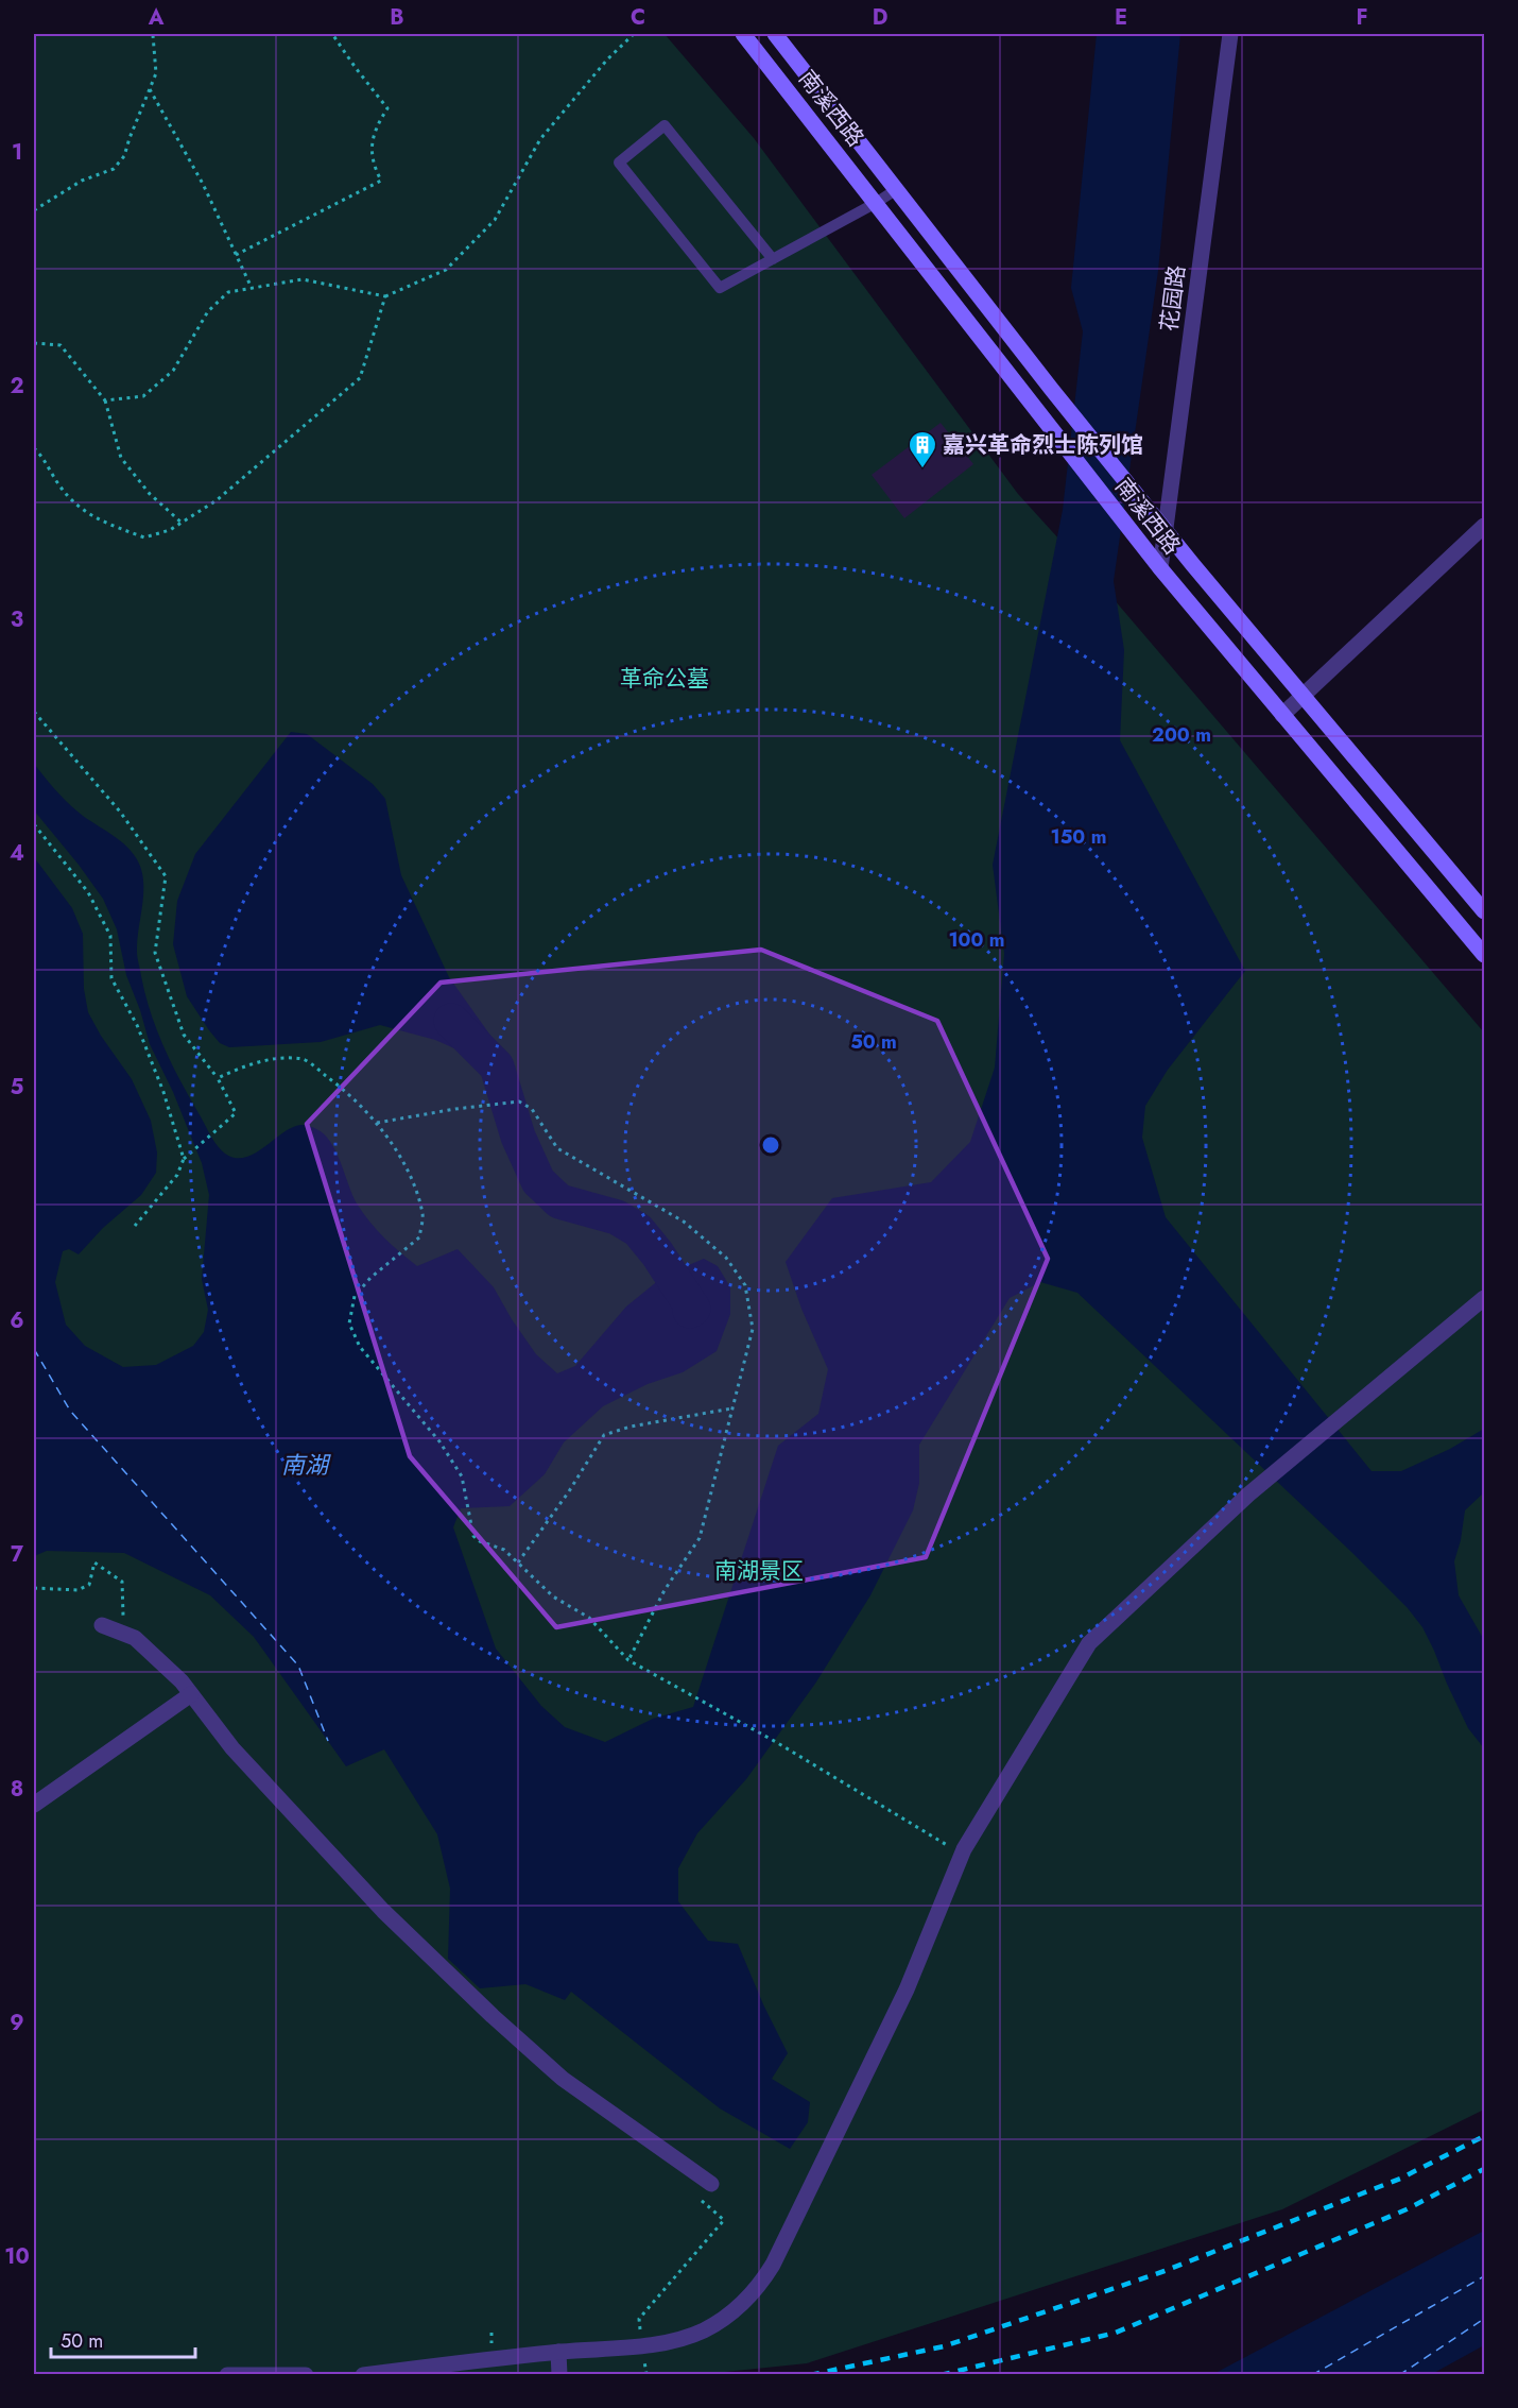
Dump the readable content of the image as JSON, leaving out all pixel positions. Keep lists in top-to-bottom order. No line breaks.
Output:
{"streets":{"main road":["南溪西路"],"street":["花园路"]},"crossings":[["南溪西路","花园路"]],"water":["南湖"],"parks":["革命公墓","南湖景区"],"places":{"building":["嘉兴革命烈士陈列馆"]},"scale_bar":"50 m","grid":{"columns":["A","B","C","D","E","F"],"rows":["1","2","3","4","5","6","7","8","9","10"]},"rings":["200 m","150 m","100 m","50 m"]}
